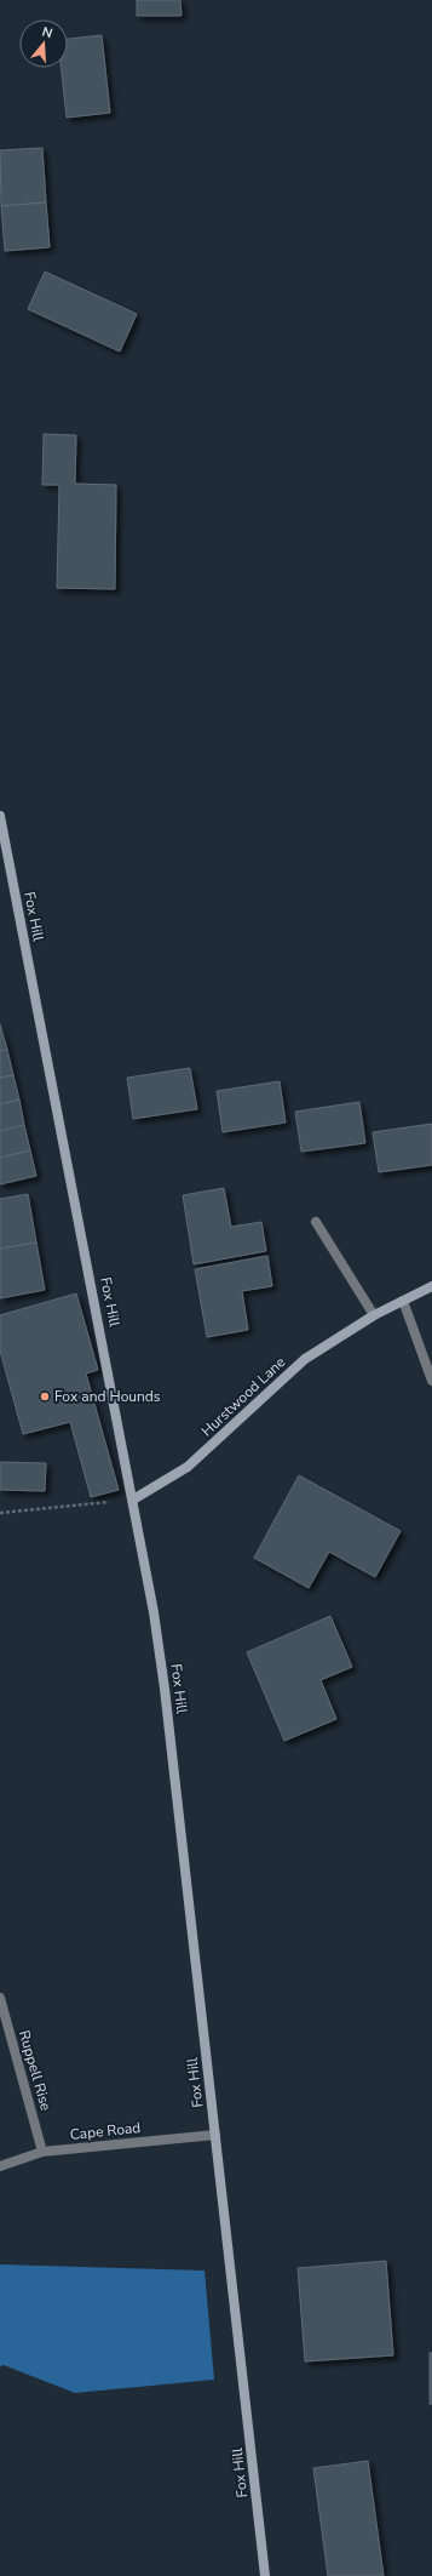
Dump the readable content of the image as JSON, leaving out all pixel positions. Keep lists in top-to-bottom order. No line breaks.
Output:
{"streets":{"main road":["Fox Hill","Hurstwood Lane"],"street":["Ruppell Rise","Cape Road"]},"crossings":[["Fox Hill","Hurstwood Lane"],["Fox Hill","Cape Road"],["Ruppell Rise","Cape Road"]],"places":["Fox and Hounds"],"north":"top"}
